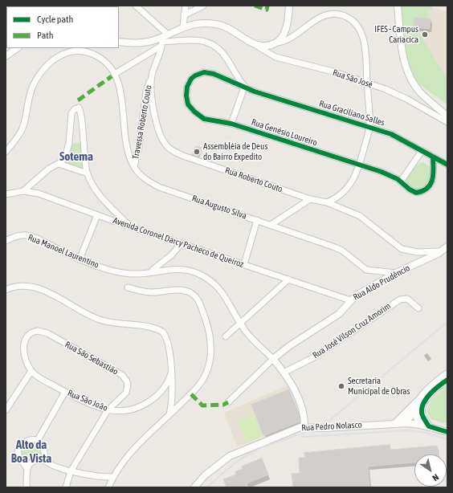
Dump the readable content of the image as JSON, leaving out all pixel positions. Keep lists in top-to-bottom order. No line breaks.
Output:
{"streets":{"street":["Rua São José","Rua Graciliano Salles","Travessa Roberto Couto","Rua Genésio Loureiro","Rua Roberto Couto","Rua Augusto Silva","Avenida Coronel Darcy Pacheco de Queiroz","Rua Manoel Laurentino","Rua Aldo Prudêncio","Rua José Vilson Cruz Amorim","Rua São Sebastião","Rua São João","Rua Pedro Nolasco"]},"crossings":[["Rua Graciliano Salles","Rua Genésio Loureiro"],["Travessa Roberto Couto","Rua Roberto Couto"],["Travessa Roberto Couto","Rua Augusto Silva"],["Rua Roberto Couto","Rua Aldo Prudêncio"],["Rua Augusto Silva","Rua Aldo Prudêncio"],["Avenida Coronel Darcy Pacheco de Queiroz","Rua Aldo Prudêncio"],["Rua Manoel Laurentino","Rua Aldo Prudêncio"],["Rua Manoel Laurentino","Rua José Vilson Cruz Amorim"],["Rua Manoel Laurentino","Rua Pedro Nolasco"],["Rua São Sebastião","Rua São João"]],"districts":["Sotema","Alto da Boa Vista"],"places":["IFES - Campus Cariacica","Assembléia de Deus do Bairro Expedito","Secretaria Municipal de Obras"],"legend":["Cycle path","Path"],"north":"bottom right"}
